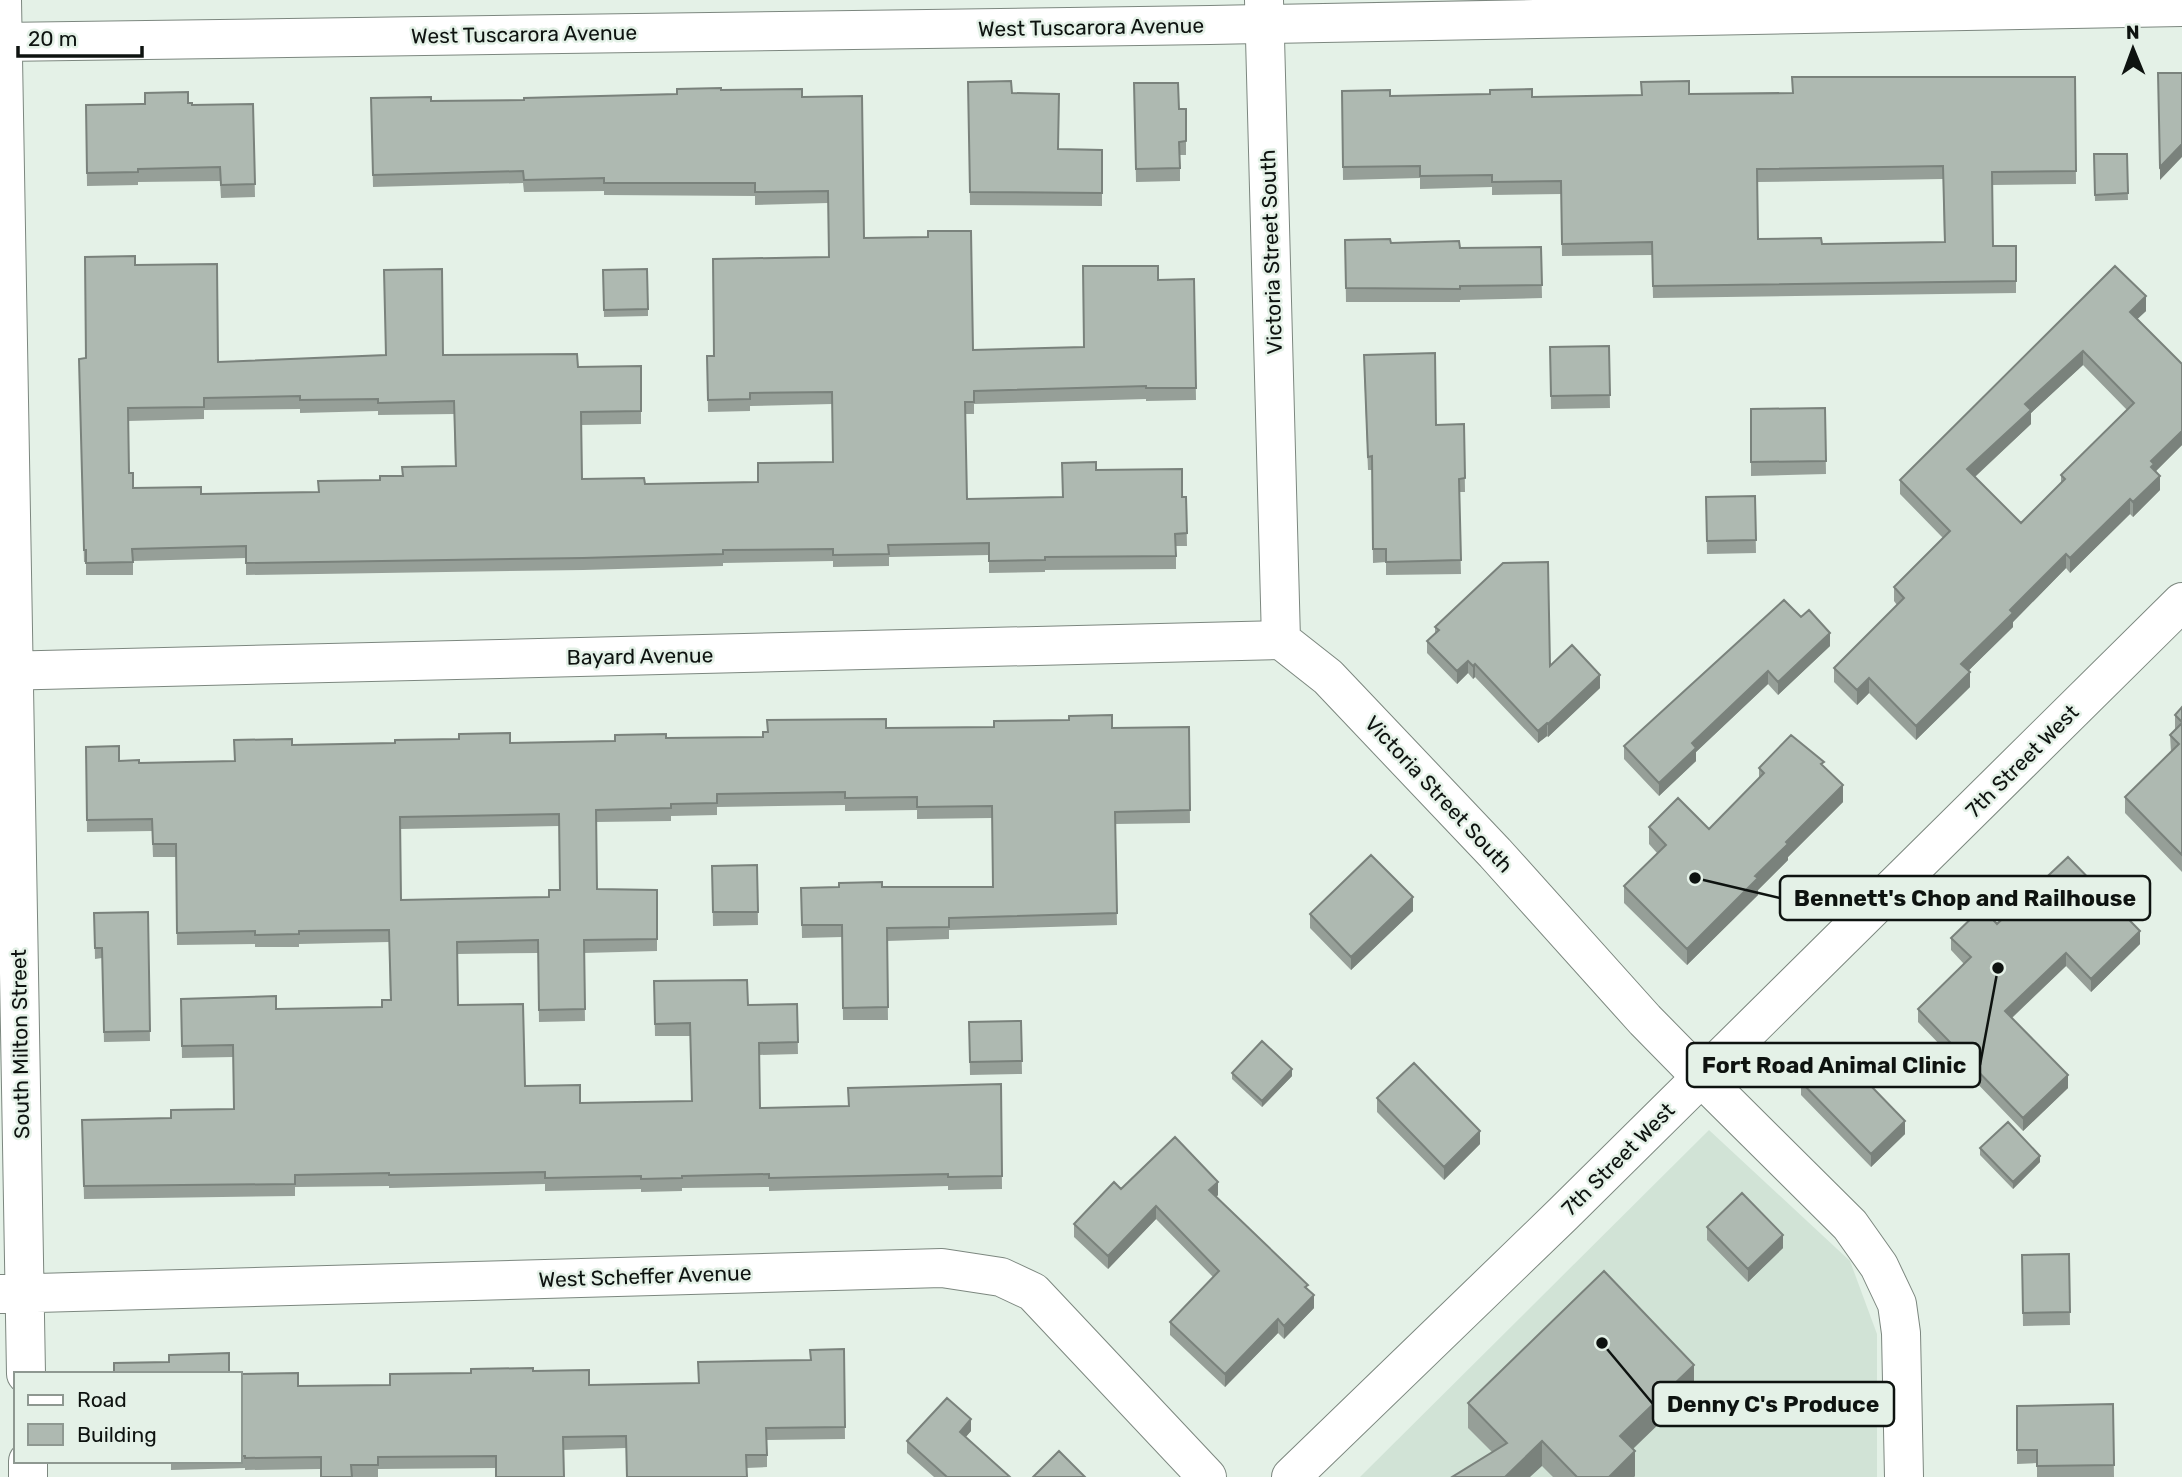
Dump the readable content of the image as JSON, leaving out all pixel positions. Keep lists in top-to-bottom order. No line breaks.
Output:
{"streets":{"street":["West Tuscarora Avenue","Victoria Street South","Bayard Avenue","7th Street West","South Milton Street","West Scheffer Avenue"]},"crossings":[["West Tuscarora Avenue","Victoria Street South"],["West Tuscarora Avenue","South Milton Street"],["Victoria Street South","Bayard Avenue"],["Victoria Street South","7th Street West"],["Bayard Avenue","South Milton Street"],["South Milton Street","West Scheffer Avenue"]],"places":["Bennett's Chop and Railhouse","Fort Road Animal Clinic","Denny C's Produce"],"legend":["Road","Building"],"scale_bar":"20 m","north":"top"}
